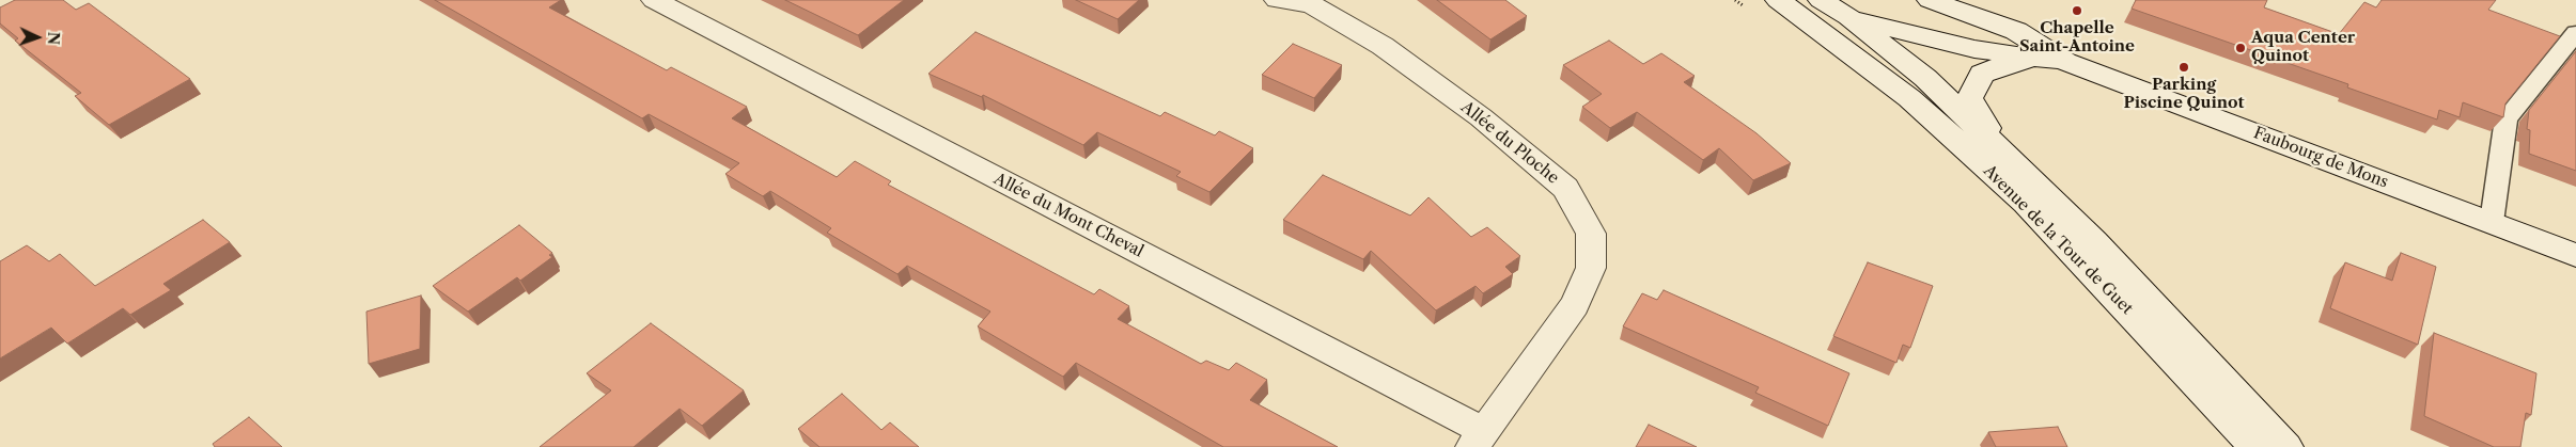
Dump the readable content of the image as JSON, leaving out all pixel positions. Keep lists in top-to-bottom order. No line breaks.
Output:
{"streets":{"main road":["Allée du Ploche","Faubourg de Mons","Allée du Mont Cheval","Avenue de la Tour de Guet"]},"crossings":[["Allée du Ploche","Allée du Mont Cheval"]],"places":["Chapelle Saint-Antoine","Aqua Center Quinot","Parking Piscine Quinot"],"north":"right"}
